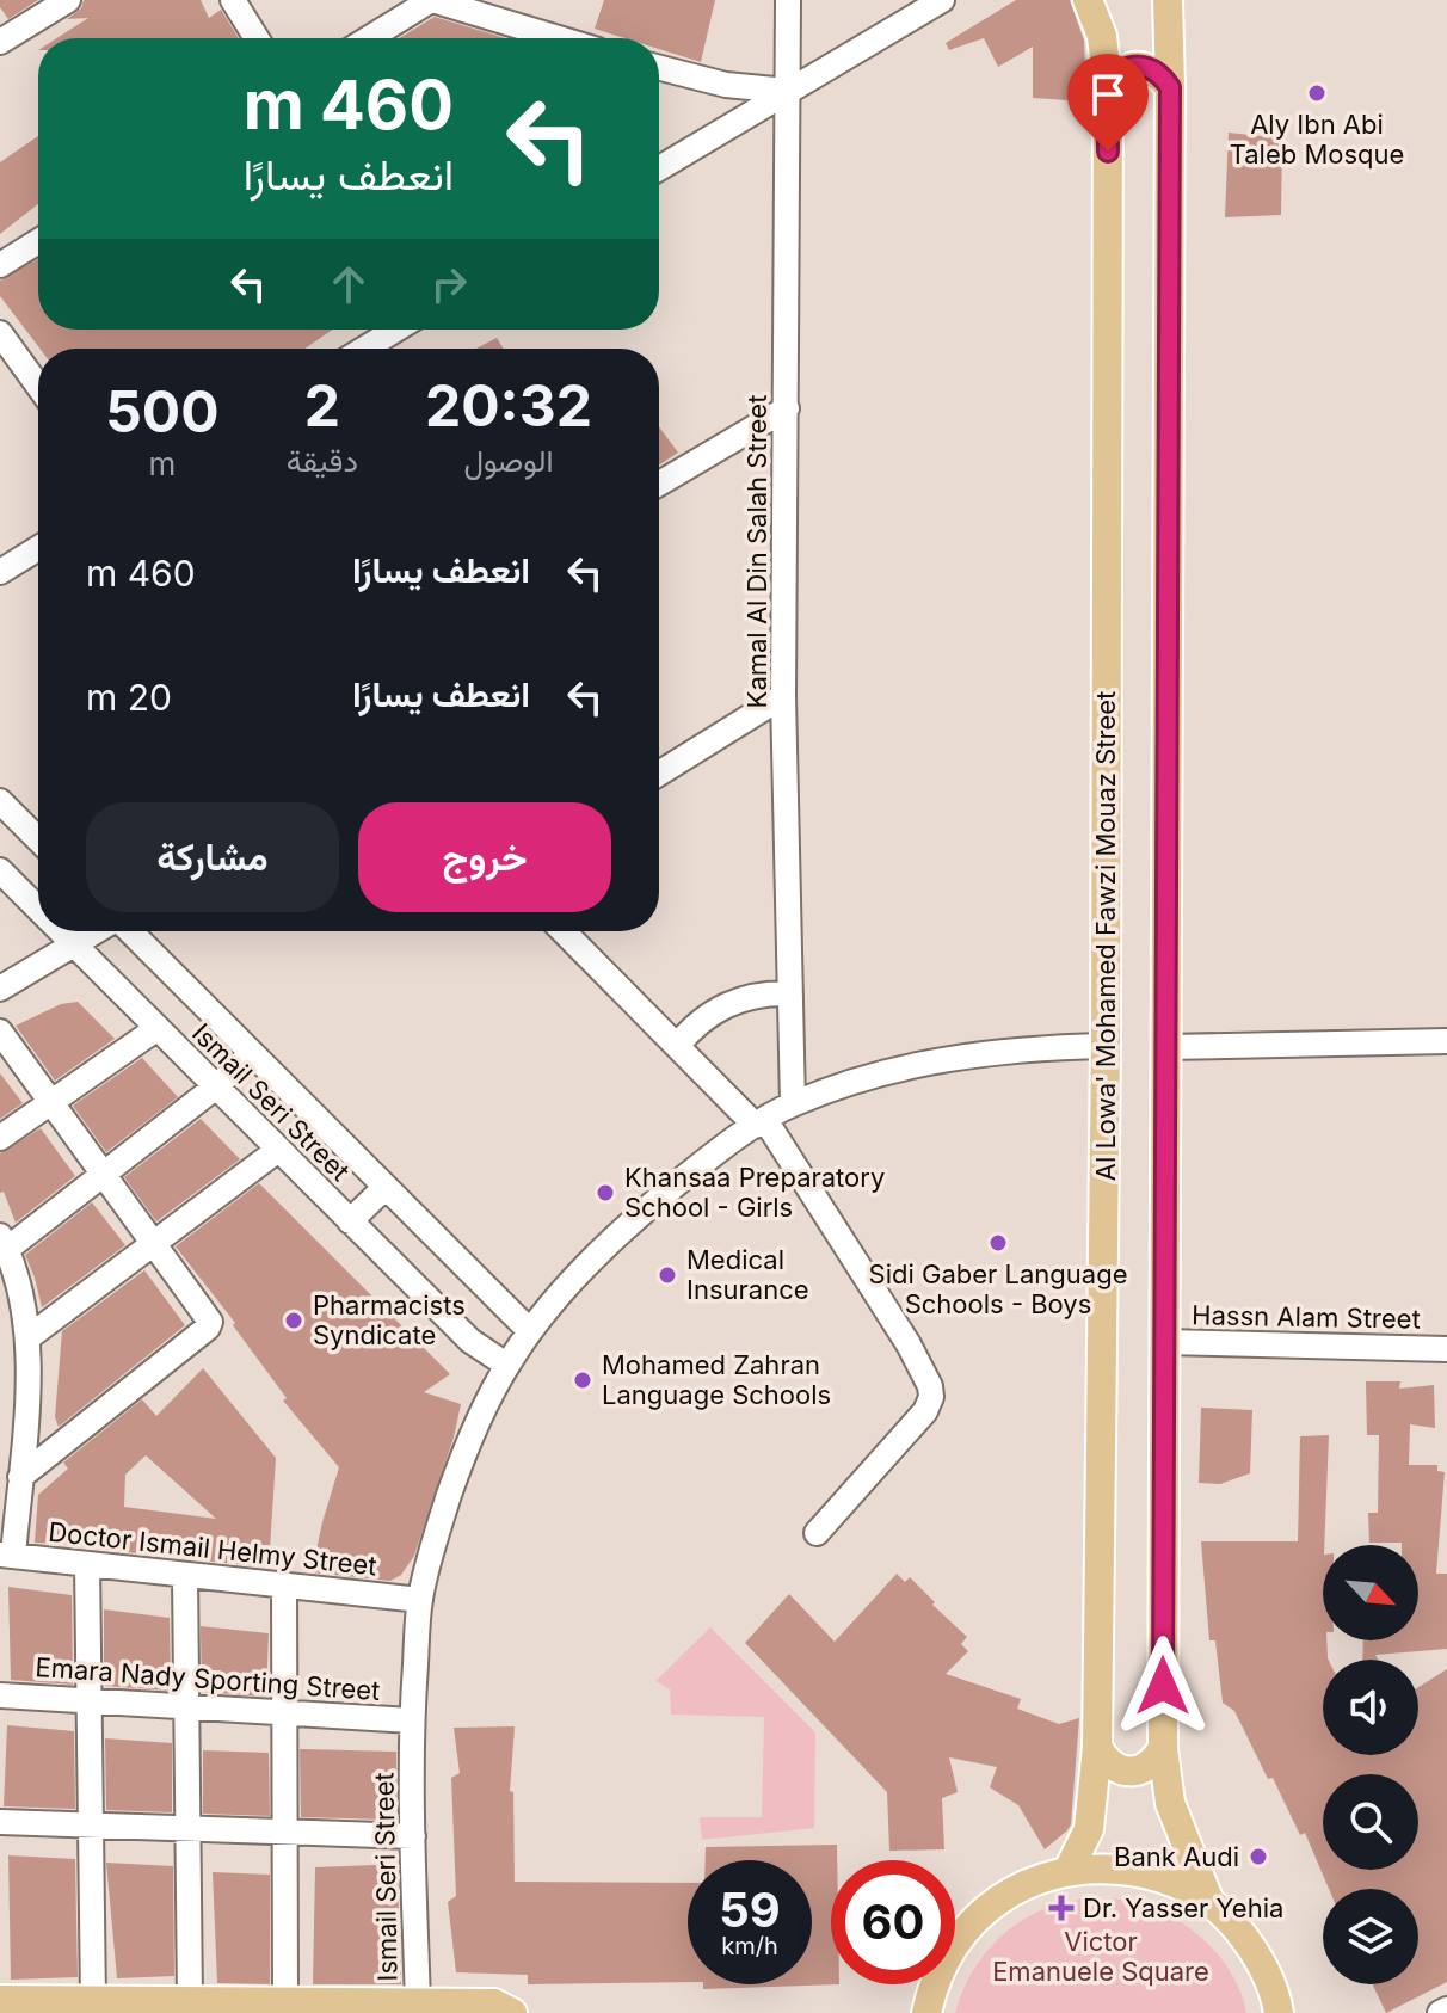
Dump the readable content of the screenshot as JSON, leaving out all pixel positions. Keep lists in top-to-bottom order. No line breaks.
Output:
{"streets":{"main road":["Al Lowa' Mohamed Fawzi Mouaz Street"],"street":["Kamal Al Din Salah Street","Ismail Seri Street","Hassn Alam Street","Doctor Ismail Helmy Street","Emara Nady Sporting Street"]},"crossings":[["Kamal Al Din Salah Street","Ismail Seri Street"],["Al Lowa' Mohamed Fawzi Mouaz Street","Ismail Seri Street"],["Ismail Seri Street","Doctor Ismail Helmy Street"],["Ismail Seri Street","Emara Nady Sporting Street"]],"parks":["Victor Emanuele Square"],"places":{"other":["Aly Ibn Abi Taleb Mosque","Khansaa Preparatory School - Girls","Sidi Gaber Language Schools - Boys","Medical Insurance","Pharmacists Syndicate","Mohamed Zahran Language Schools","Bank Audi"],"health":["Dr. Yasser Yehia"]},"north":"bottom right","page":{"turn":["460 m","انعطف يسارًا"],"eta":["20:32","الوصول","2","دقيقة","500","m"],"list":[{"name":"انعطف يسارًا","value":"460 m"},{"name":"انعطف يسارًا","value":"20 m"}],"buttons":["خروج","مشاركة"],"speed":"59 km/h","limit":"60"}}
